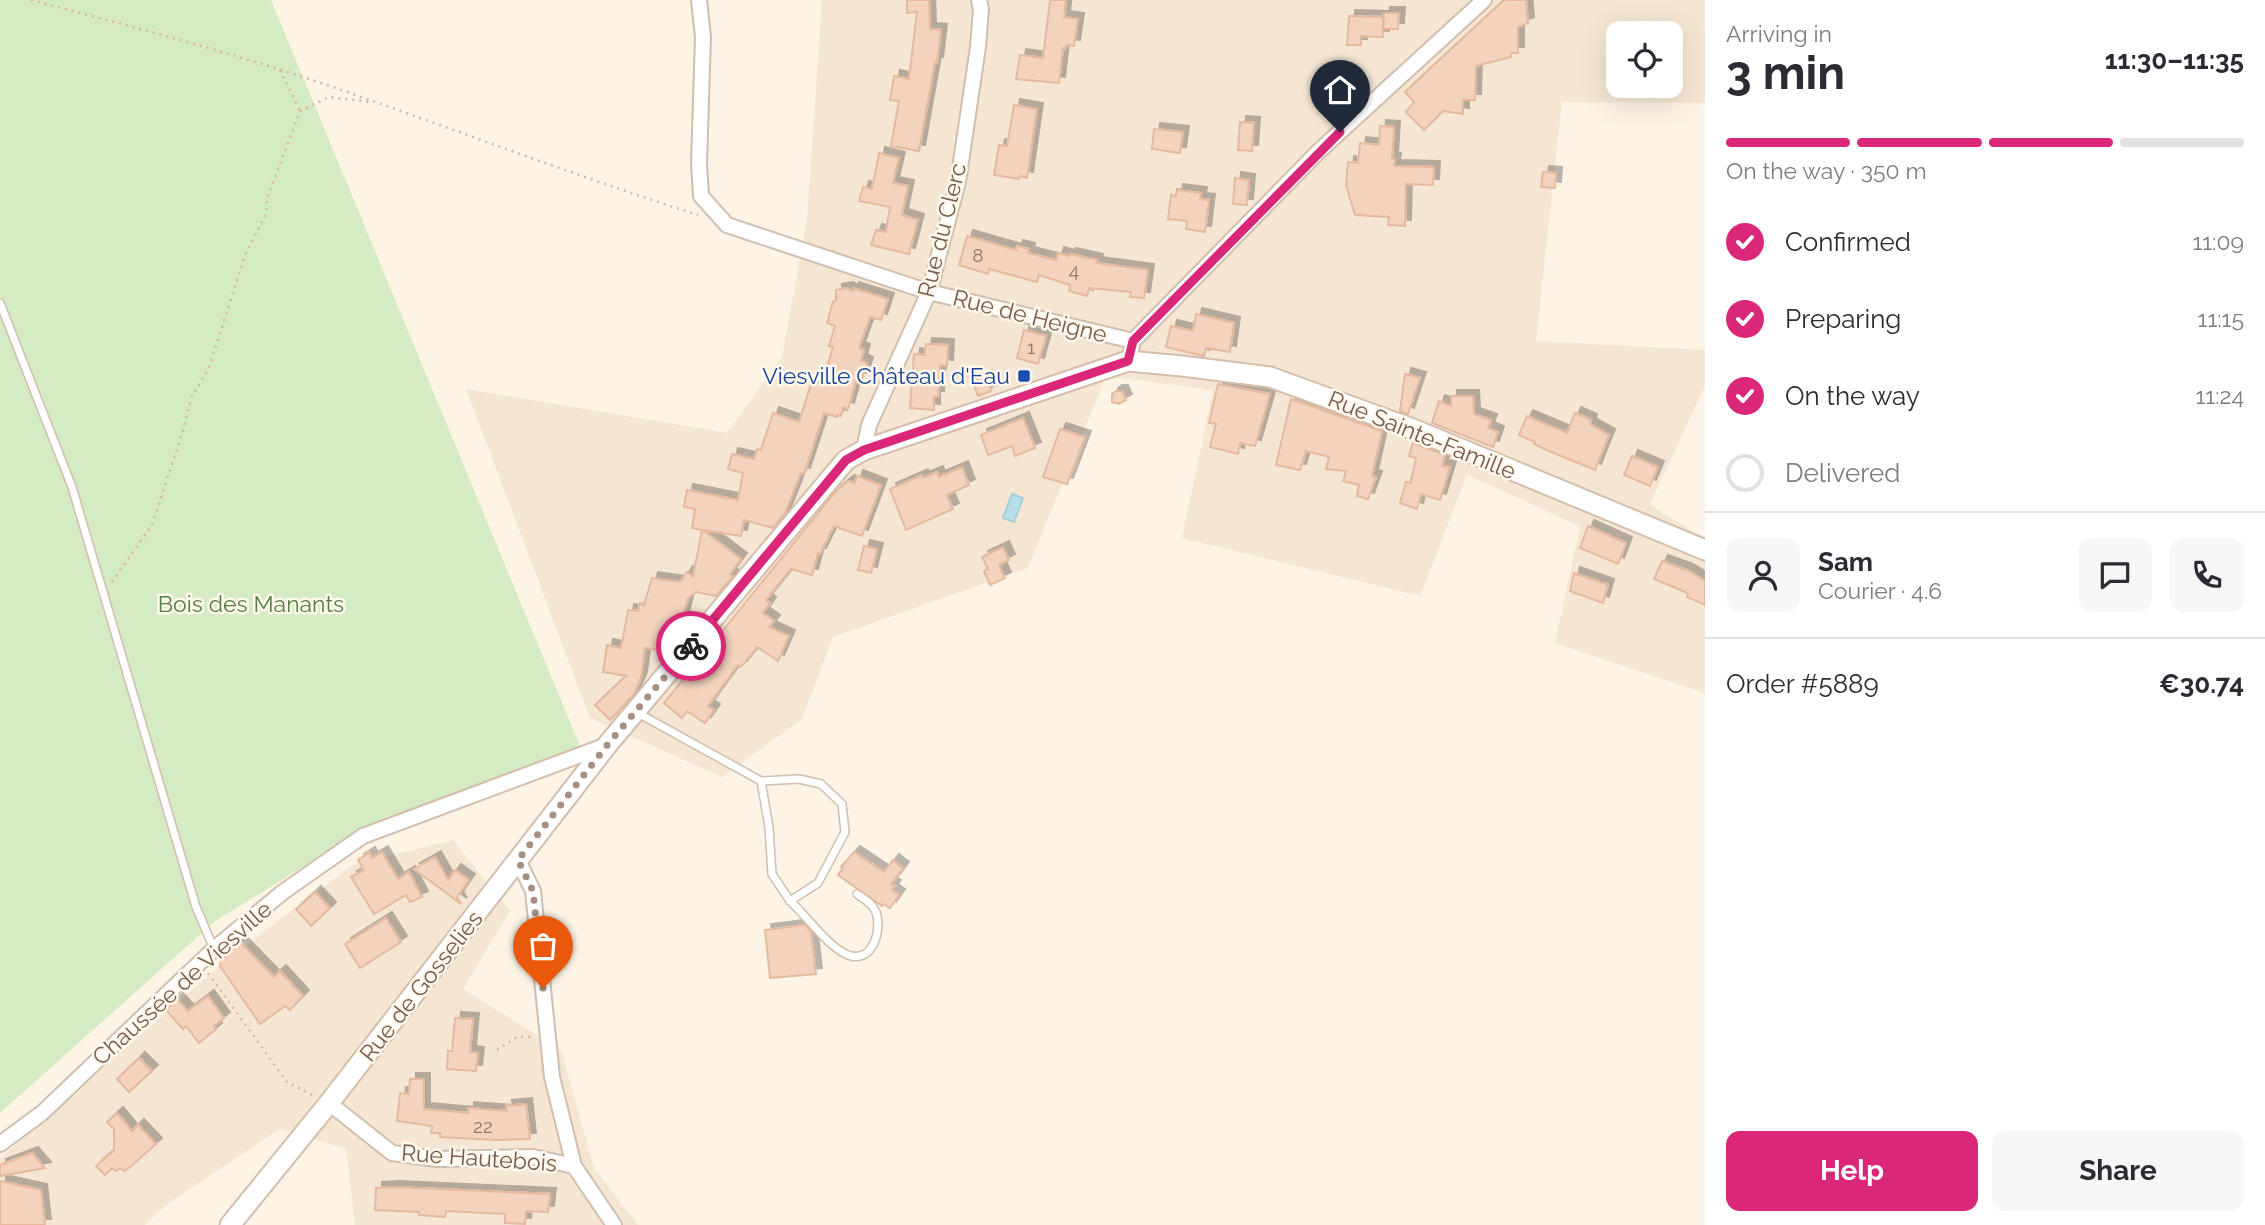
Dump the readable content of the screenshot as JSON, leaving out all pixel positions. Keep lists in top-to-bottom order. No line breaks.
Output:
{"streets":{"street":["Rue du Clerc","Rue de Heigne","Rue Sainte-Famille","Chaussée de Viesville","Rue de Gosselies","Rue Hautebois"]},"crossings":[["Rue du Clerc","Rue de Heigne"],["Rue du Clerc","Rue de Gosselies"],["Rue Sainte-Famille","Rue de Gosselies"],["Chaussée de Viesville","Rue de Gosselies"],["Rue de Gosselies","Rue Hautebois"]],"parks":["Bois des Manants"],"places":{"transit":["Viesville Château d'Eau"]},"house_numbers":["8","4","1","22"],"page":{"heading":["3 min","Arriving in","11:30–11:35"],"panel":["Sam","Courier · 4.6","Order #5889","€30.74"],"bar":"On the way · 350 m","list":[["Confirmed","11:09"],["Preparing","11:15"],["On the way","11:24"],"Delivered"],"buttons":["Help","Share"]}}
